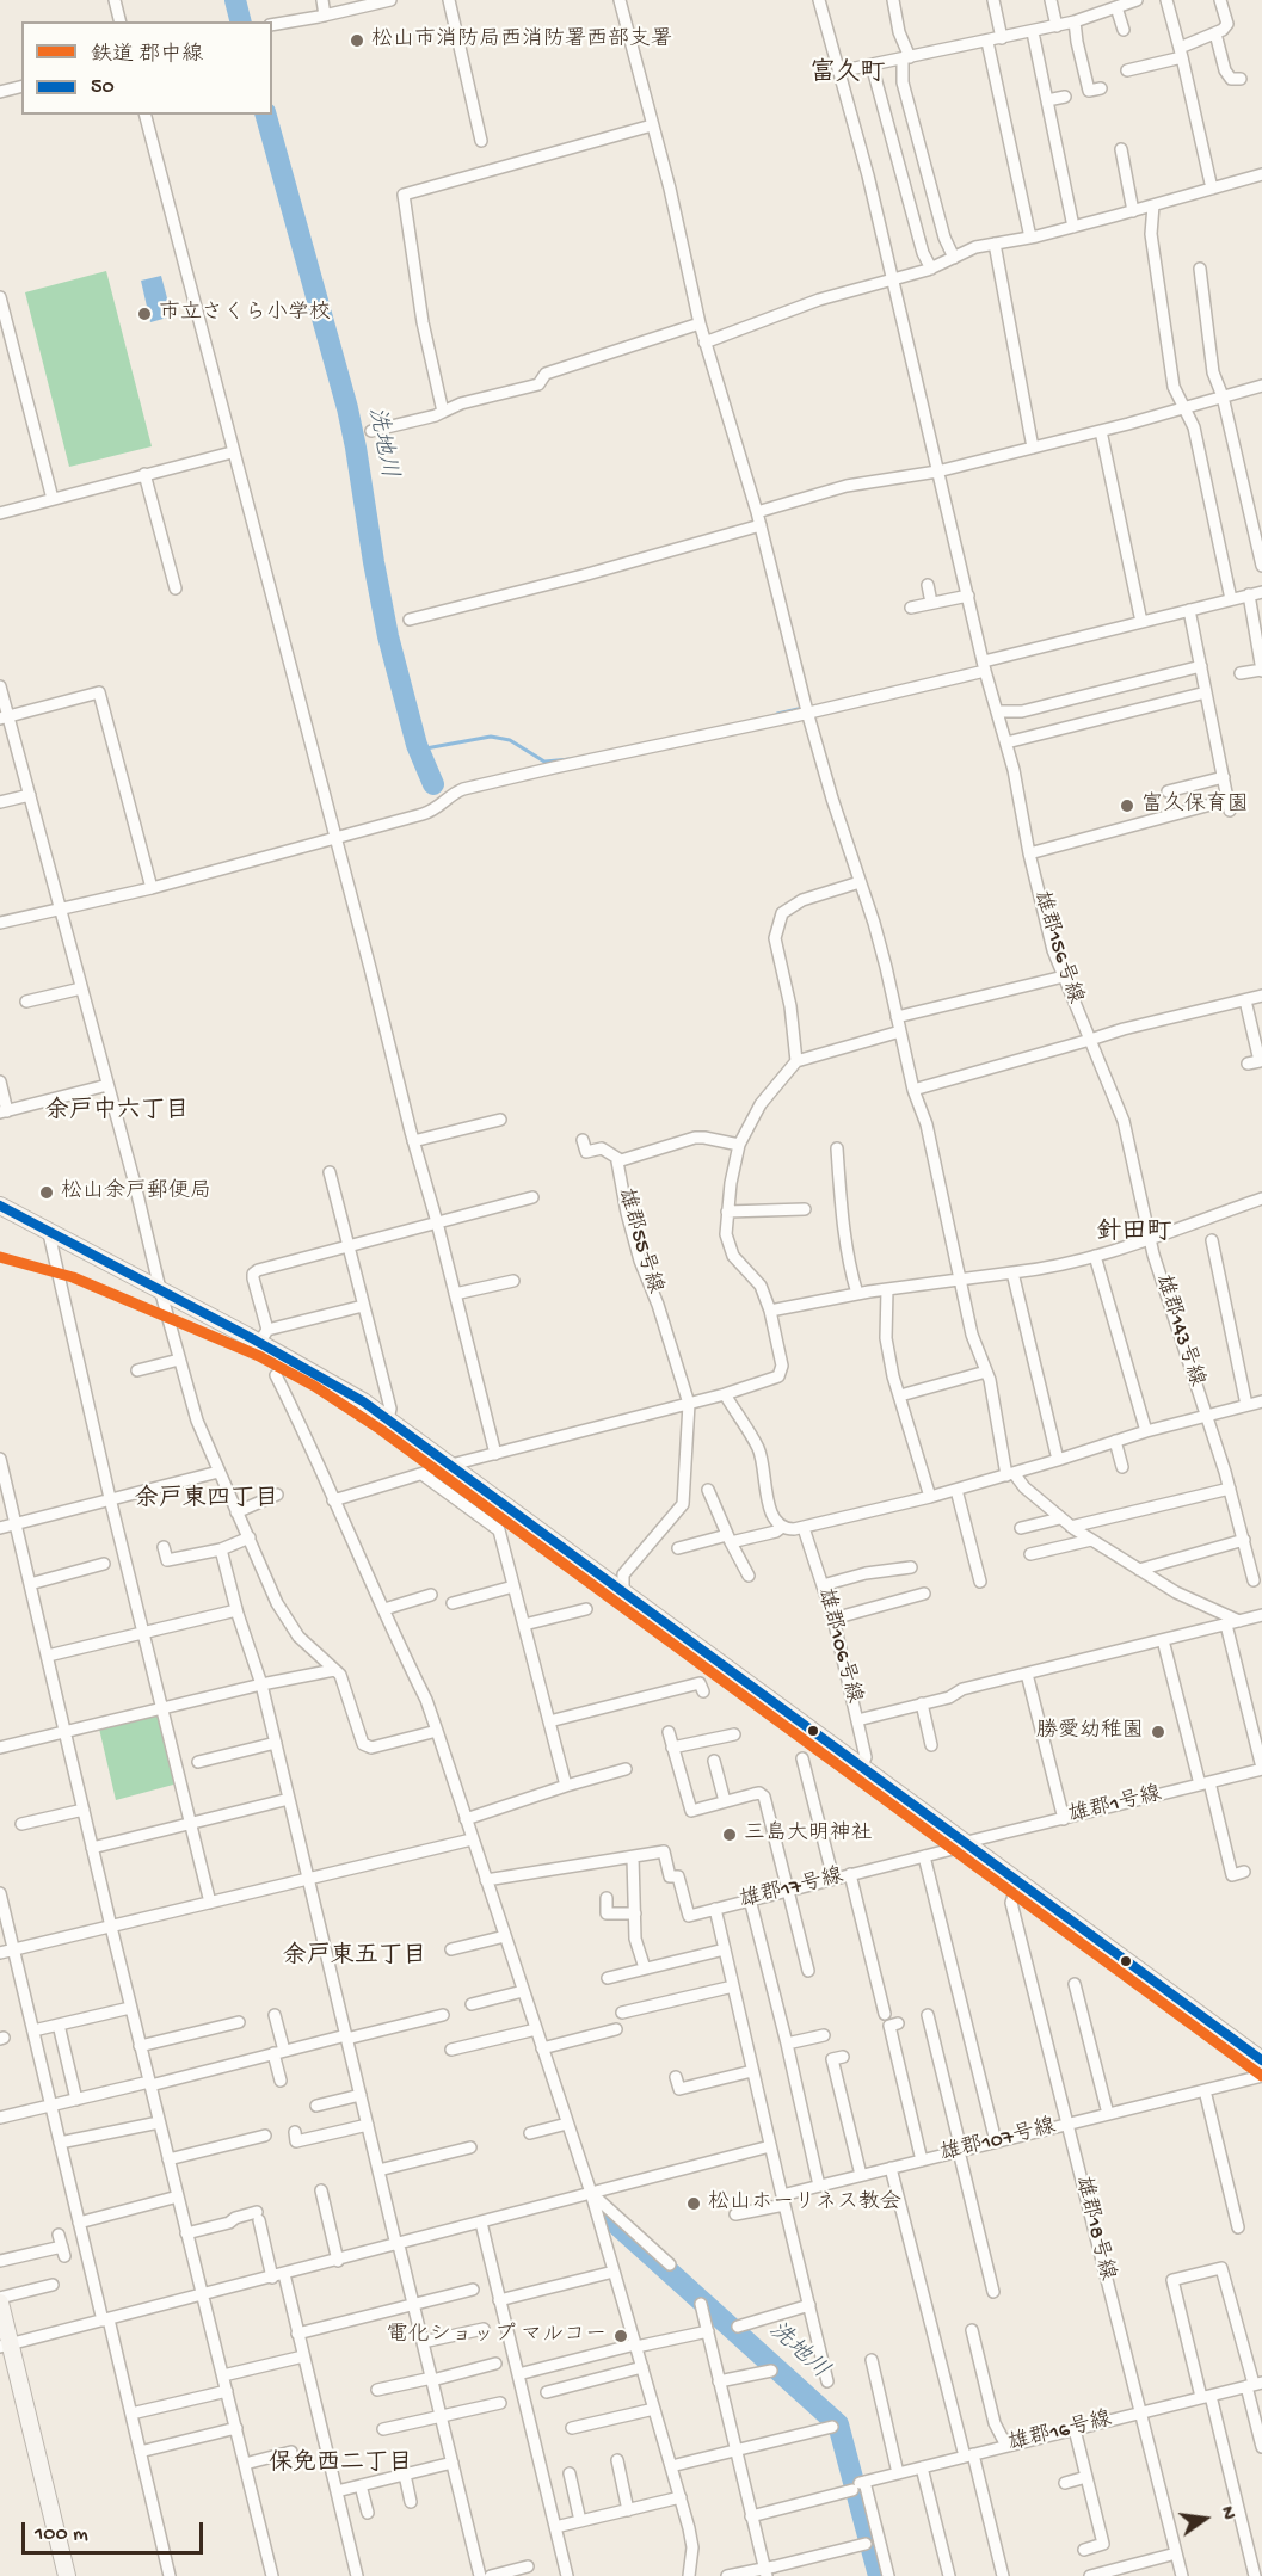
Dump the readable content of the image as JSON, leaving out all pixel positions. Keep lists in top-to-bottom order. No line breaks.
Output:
{"streets":{"street":["雄郡156号線","雄郡55号線","雄郡143号線","雄郡106号線","雄郡1号線","雄郡17号線","雄郡107号線","雄郡18号線","雄郡16号線"]},"crossings":[["雄郡156号線","雄郡143号線"],["雄郡1号線","雄郡17号線"],["雄郡107号線","雄郡18号線"],["雄郡18号線","雄郡16号線"]],"districts":["富久町","余戸中六丁目","針田町","余戸東四丁目","余戸東五丁目","保免西二丁目"],"water":["洗地川"],"places":["松山市消防局西消防署西部支署","市立さくら小学校","富久保育園","松山余戸郵便局","勝愛幼稚園","三島大明神社","松山ホーリネス教会","電化ショップ マルコー"],"lines":["transit line 50","rail line 郡中線"],"legend":["鉄道 郡中線","50"],"scale_bar":"100 m","north":"right"}
